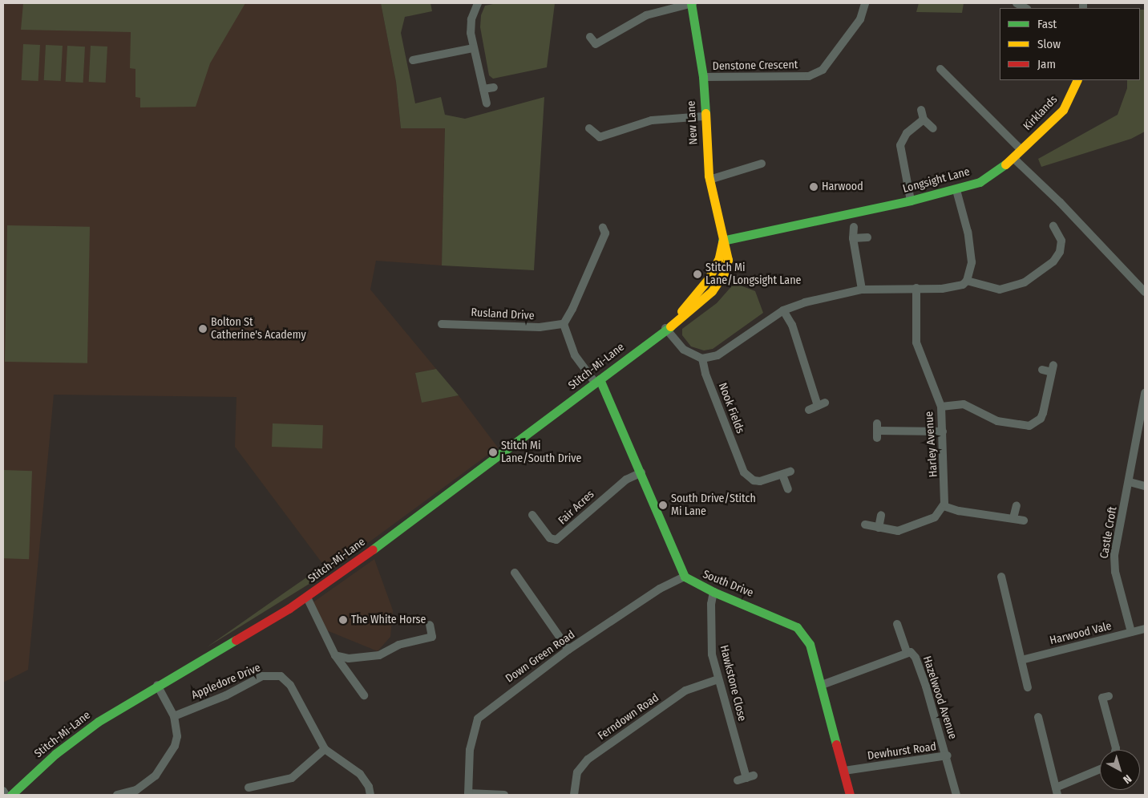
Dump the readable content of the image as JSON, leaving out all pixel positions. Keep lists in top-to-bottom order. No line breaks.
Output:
{"streets":{"street":["Denstone Crescent","Kirklands","New Lane","Longsight Lane","Rusland Drive","Stitch-Mi-Lane","Nook Fields","Harley Avenue","Fair Acres","Castle Croft","South Drive","Harwood Vale","Down Green Road","Appledore Drive","Hawkstone Close","Hazelwood Avenue","Ferndown Road","Dewhurst Road"]},"crossings":[["Denstone Crescent","New Lane"],["Kirklands","Longsight Lane"],["New Lane","Longsight Lane"],["New Lane","Stitch-Mi-Lane"],["Longsight Lane","Stitch-Mi-Lane"],["Stitch-Mi-Lane","South Drive"],["Fair Acres","South Drive"],["Castle Croft","Harwood Vale"],["South Drive","Down Green Road"],["South Drive","Hawkstone Close"],["South Drive","Hazelwood Avenue"],["South Drive","Dewhurst Road"],["Hawkstone Close","Ferndown Road"],["Hazelwood Avenue","Dewhurst Road"]],"places":["Harwood","Stitch Mi Lane/Longsight Lane","Bolton St Catherine's Academy","Stitch Mi Lane/South Drive","South Drive/Stitch Mi Lane","The White Horse"],"legend":["Fast","Slow","Jam"],"north":"bottom right"}
